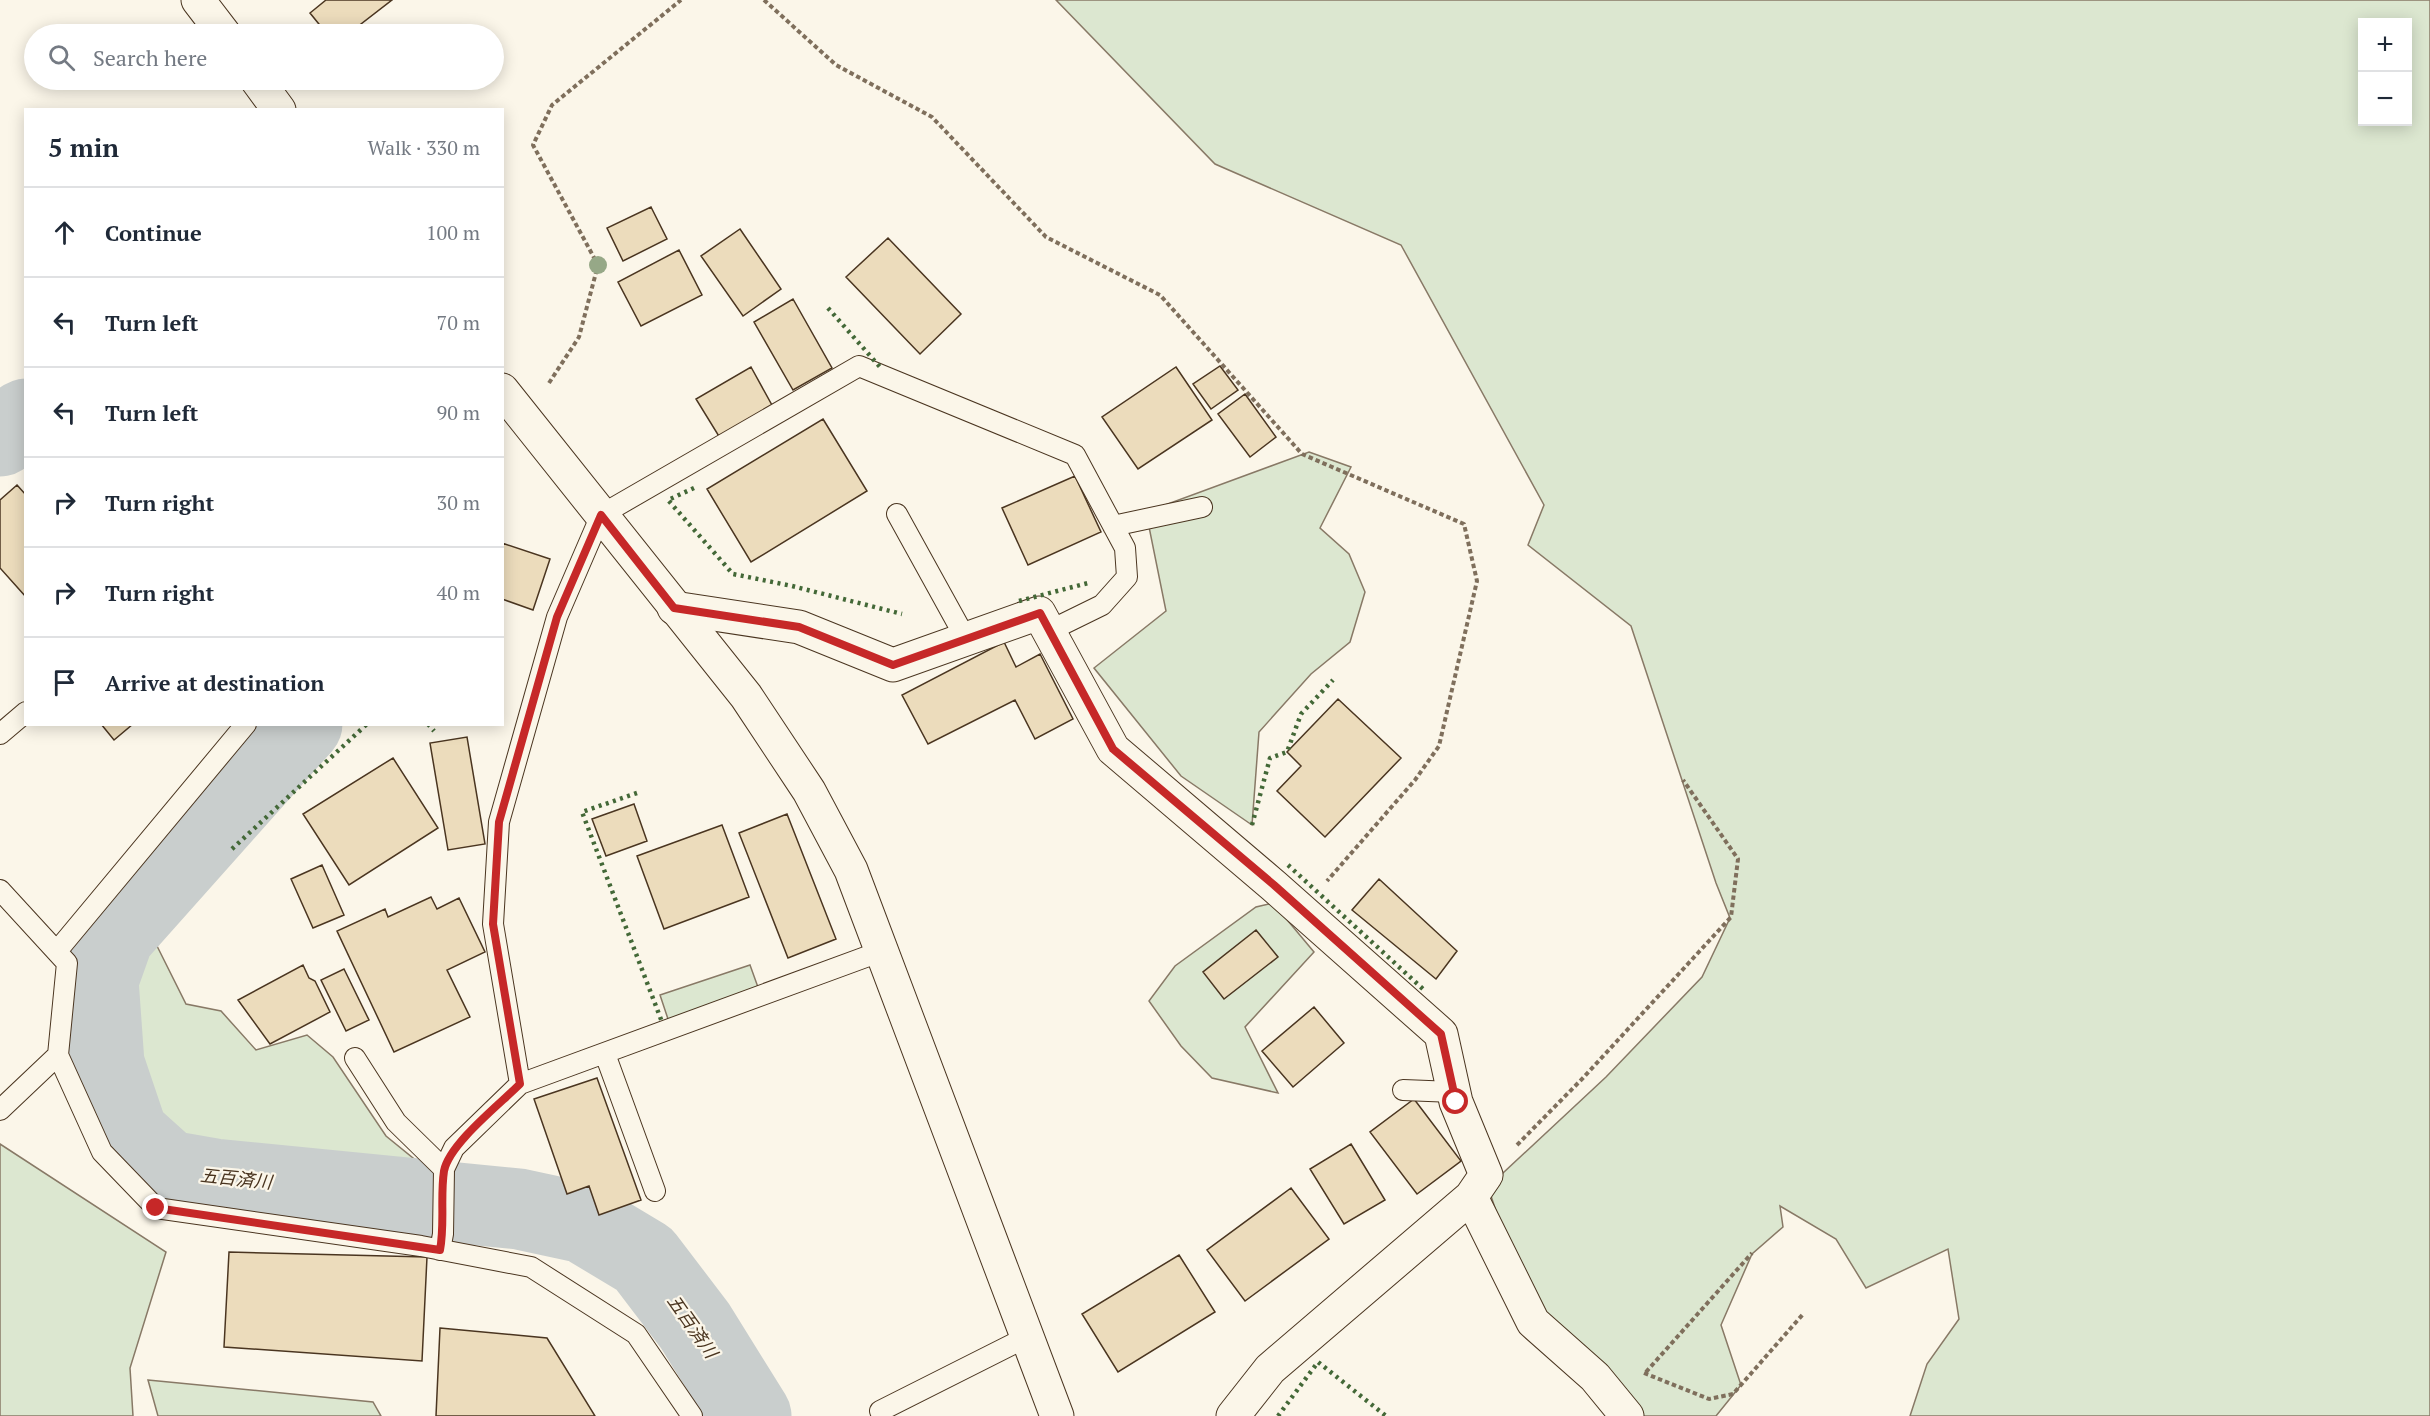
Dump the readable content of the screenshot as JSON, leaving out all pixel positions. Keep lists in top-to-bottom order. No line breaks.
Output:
{"water":["五百済川"],"page":{"map_buttons":["+","−"],"search":"Search here","heading":["5 min","Walk · 330 m"],"list":[["Continue","100 m"],["Turn left","70 m"],["Turn left","90 m"],["Turn right","30 m"],["Turn right","40 m"],"Arrive at destination"]}}
